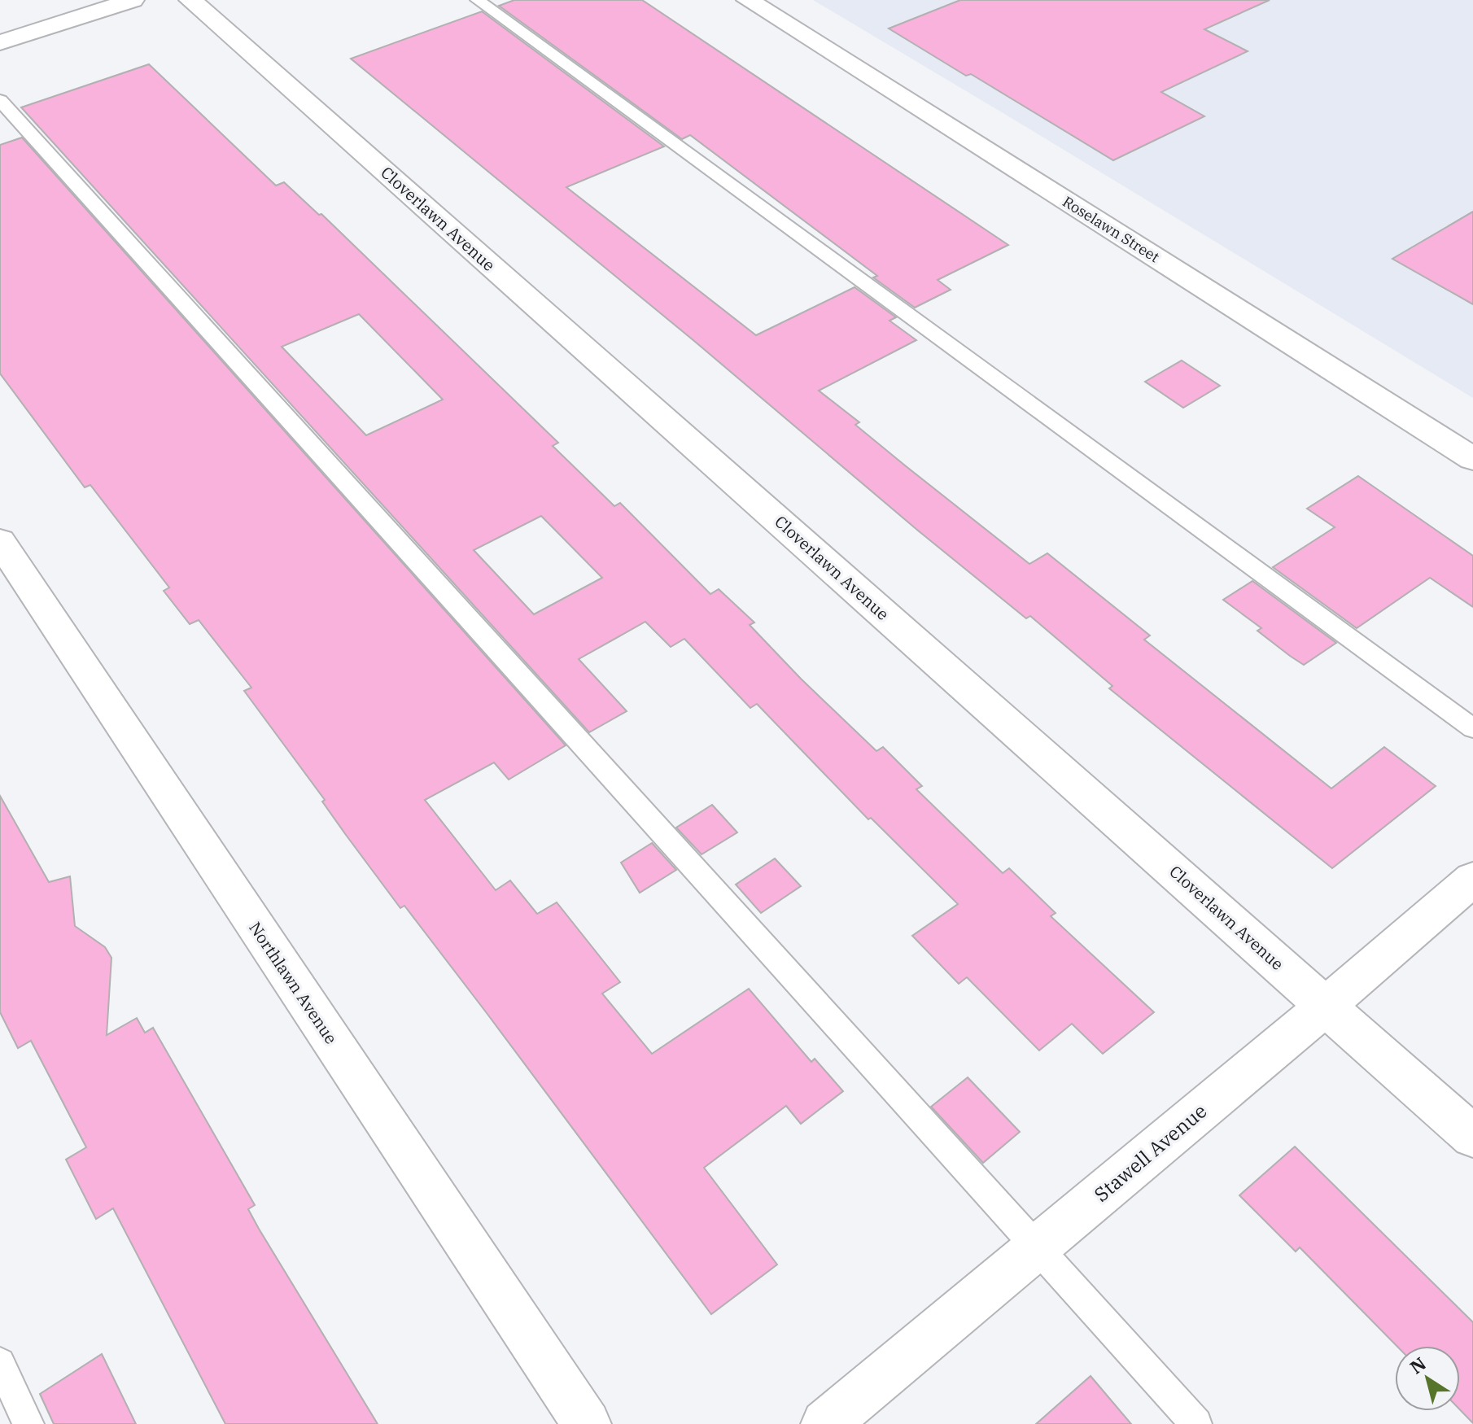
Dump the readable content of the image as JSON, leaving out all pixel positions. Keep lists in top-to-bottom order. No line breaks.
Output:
{"streets":{"street":["Cloverlawn Avenue","Roselawn Street","Northlawn Avenue","Stawell Avenue"]},"crossings":[["Cloverlawn Avenue","Stawell Avenue"]],"north":"top left"}
